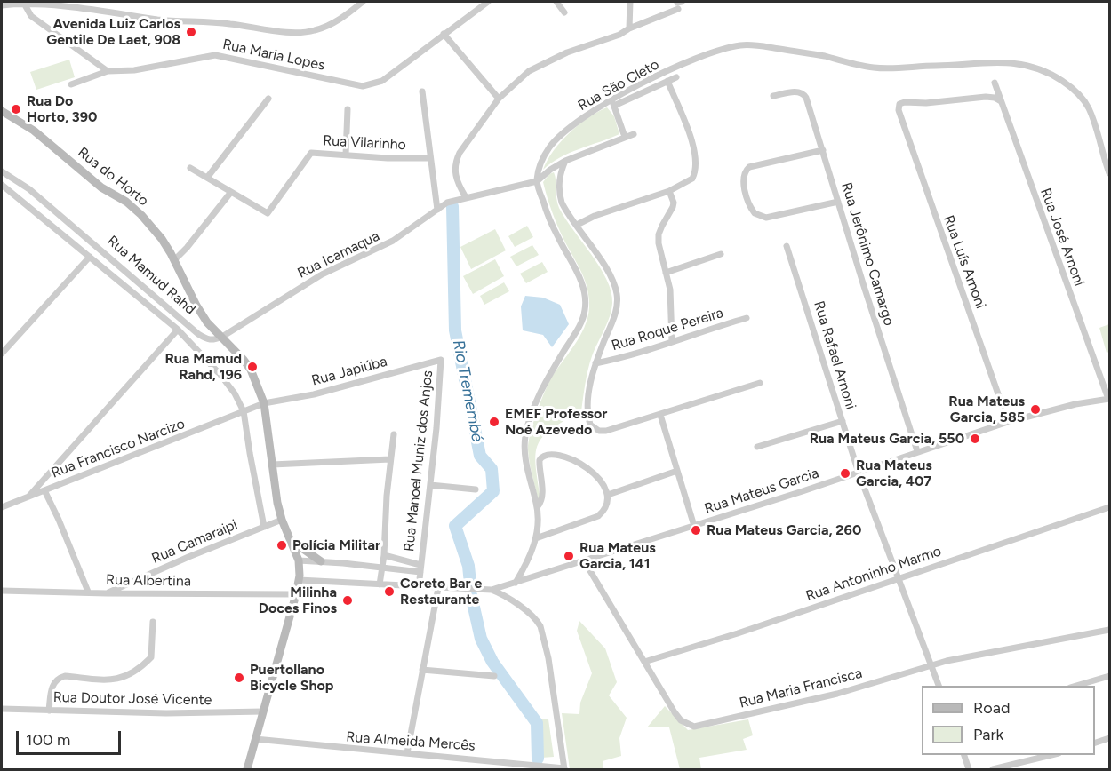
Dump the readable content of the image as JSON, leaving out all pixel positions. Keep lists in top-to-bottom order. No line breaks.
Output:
{"streets":{"main road":["Rua do Horto"],"street":["Rua Maria Lopes","Rua São Cleto","Rua Vilarinho","Rua José Arnoni","Rua Jerônimo Camargo","Rua Icamaqua","Rua Luís Arnoni","Rua Mamud Rahd","Rua Roque Pereira","Rua Rafael Arnoni","Rua Japiúba","Rua Francisco Narcizo","Rua Manoel Muniz dos Anjos","Rua Mateus Garcia","Rua Camaraipi","Rua Antoninho Marmo","Rua Albertina","Rua Maria Francisca","Rua Doutor José Vicente","Rua Almeida Mercês"]},"crossings":[["Rua São Cleto","Rua Icamaqua"],["Rua do Horto","Rua Icamaqua"],["Rua do Horto","Rua Mamud Rahd"],["Rua José Arnoni","Rua Luís Arnoni"],["Rua José Arnoni","Rua Mateus Garcia"],["Rua Jerônimo Camargo","Rua Mateus Garcia"],["Rua Icamaqua","Rua Mamud Rahd"],["Rua Luís Arnoni","Rua Mateus Garcia"],["Rua Mamud Rahd","Rua Francisco Narcizo"],["Rua Mamud Rahd","Rua Camaraipi"],["Rua Rafael Arnoni","Rua Mateus Garcia"],["Rua Rafael Arnoni","Rua Antoninho Marmo"],["Rua Rafael Arnoni","Rua Maria Francisca"],["Rua Japiúba","Rua Manoel Muniz dos Anjos"],["Rua Manoel Muniz dos Anjos","Rua Mateus Garcia"],["Rua Mateus Garcia","Rua Maria Francisca"],["Rua Camaraipi","Rua Albertina"],["Rua Antoninho Marmo","Rua Maria Francisca"]],"water":["Rio Tremembé"],"places":["Avenida Luiz Carlos Gentile De Laet, 908","Rua Do Horto, 390","Rua Mamud Rahd, 196","Rua Mateus Garcia, 585","EMEF Professor Noé Azevedo","Rua Mateus Garcia, 550","Rua Mateus Garcia, 407","Rua Mateus Garcia, 260","Polícia Militar","Rua Mateus Garcia, 141","Coreto Bar e Restaurante","Milinha Doces Finos","Puertollano Bicycle Shop"],"legend":["Road","Park"],"scale_bar":"100 m"}
